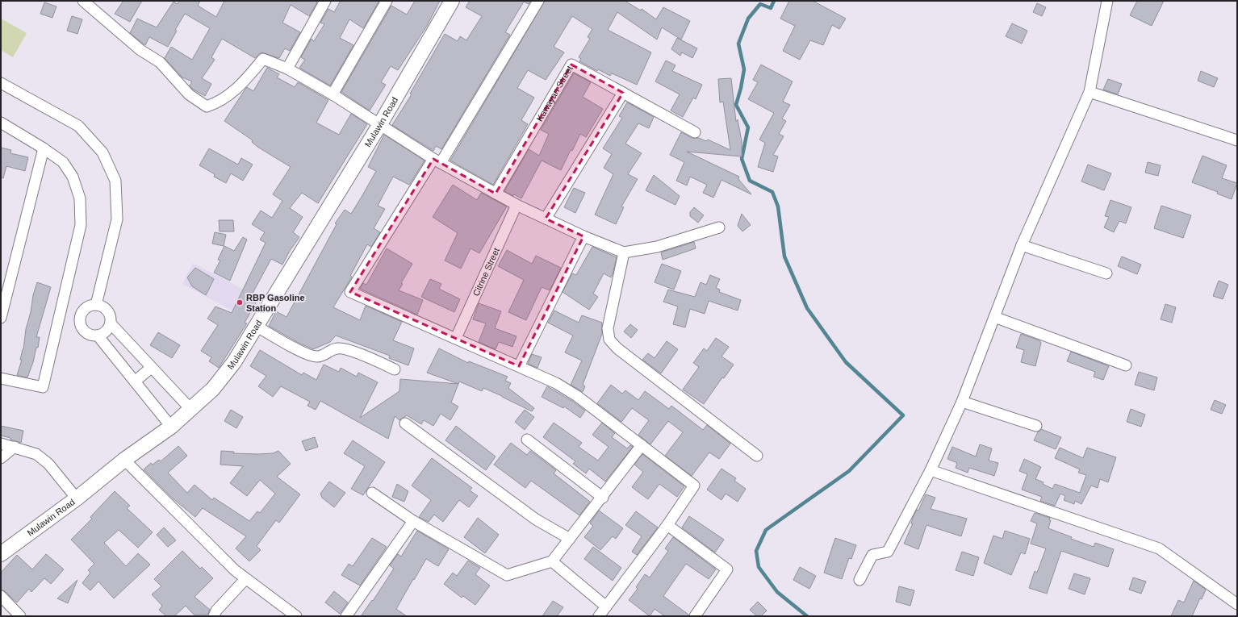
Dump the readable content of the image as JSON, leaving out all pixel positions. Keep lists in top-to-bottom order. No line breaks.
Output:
{"streets":{"main road":["Mulawin Road"],"street":["Kawayan Street","Citrine Street"]},"places":["RBP Gasoline Station"]}
